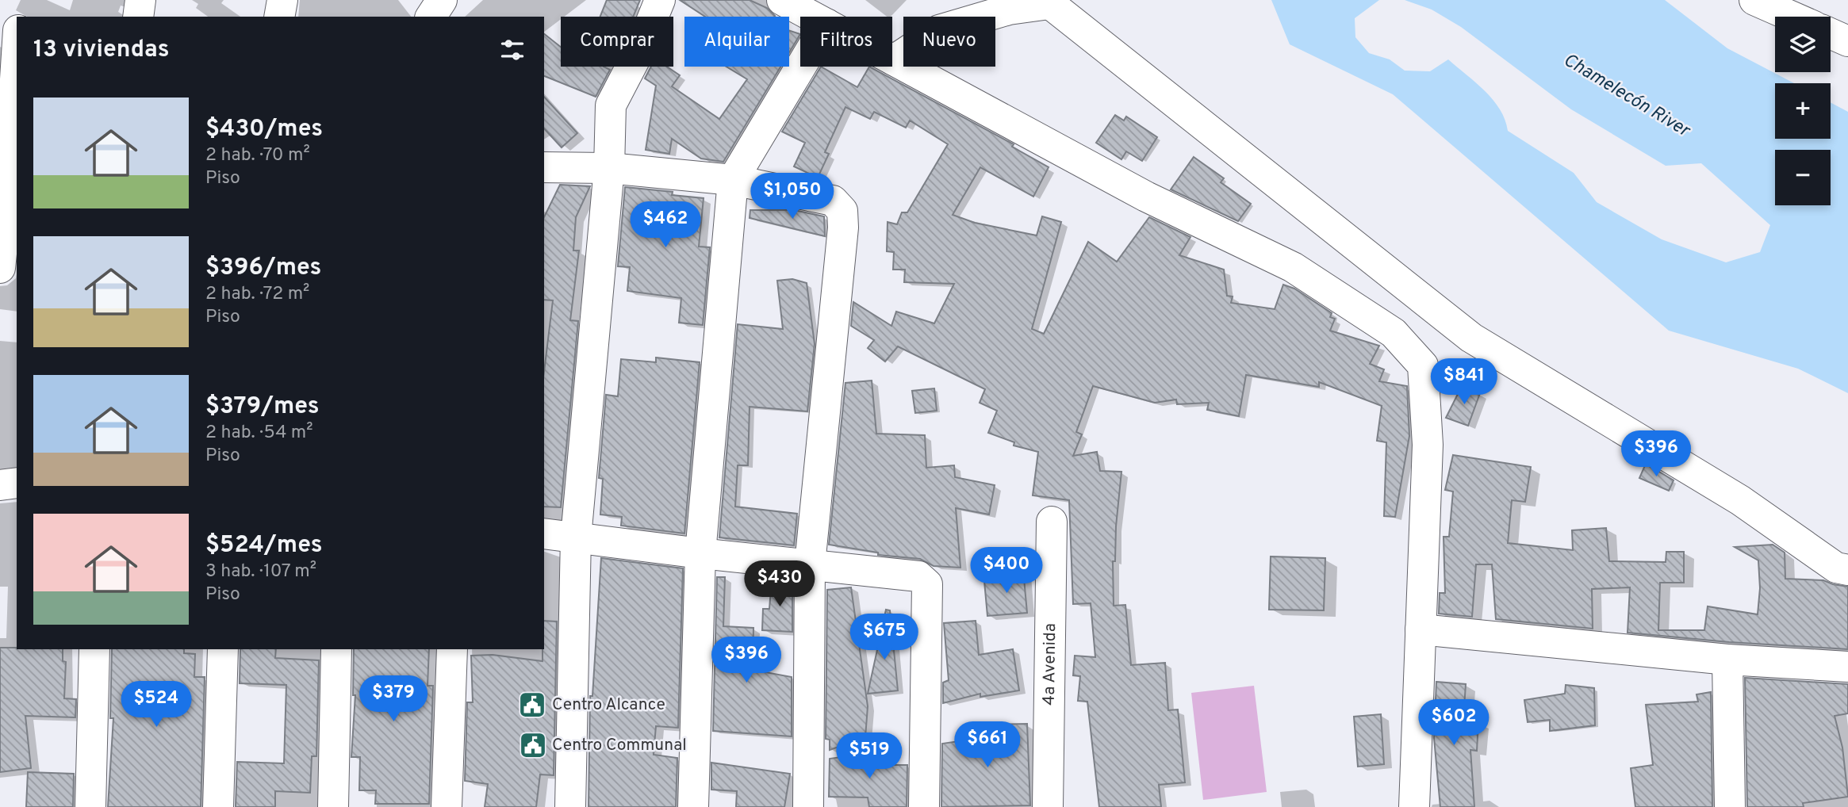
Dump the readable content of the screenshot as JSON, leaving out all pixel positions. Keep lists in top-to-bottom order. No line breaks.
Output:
{"streets":{"street":["4a Avenida"]},"water":["Chamelecón River"],"places":{"public building":["Centro Alcance","Centro Communal"]},"page":{"map_buttons":["+","−"],"chip":["Comprar","Alquilar","Filtros","Nuevo"],"heading":"13 viviendas","list":[{"name":"$430/mes","note":"2 hab. · 70 m² · Piso"},{"name":"$396/mes","note":"2 hab. · 72 m² · Piso"},{"name":"$379/mes","note":"2 hab. · 54 m² · Piso"},{"name":"$524/mes","note":"3 hab. · 107 m² · Piso"}],"price":["$1,050","$462","$841","$396","$400","$430","$675","$396","$379","$524","$602","$661","$519"]}}
